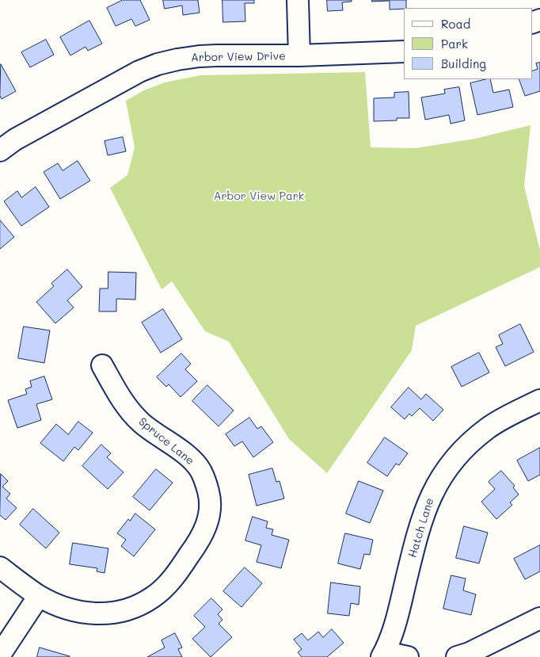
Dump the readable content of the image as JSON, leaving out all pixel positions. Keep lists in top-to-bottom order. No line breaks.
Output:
{"streets":{"street":["Arbor View Drive","Spruce Lane","Hatch Lane"]},"parks":["Arbor View Park"],"legend":["Road","Park","Building"]}
